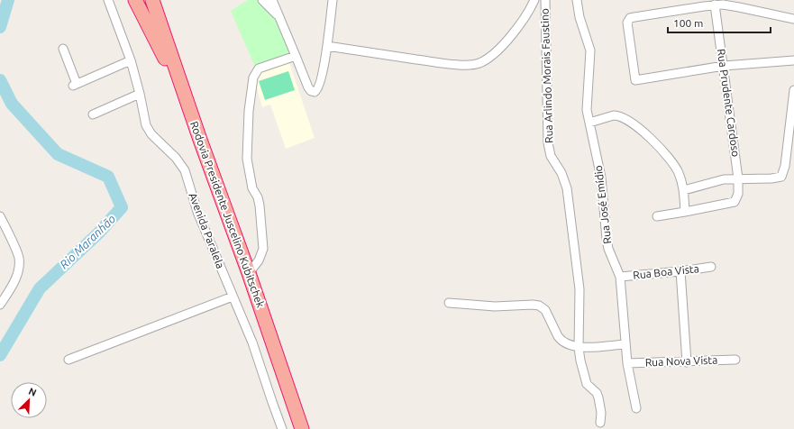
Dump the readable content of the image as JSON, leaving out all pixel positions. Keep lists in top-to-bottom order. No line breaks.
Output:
{"streets":{"highway":["Rodovia Presidente Juscelino Kubitschek"],"street":["Rua Arlindo Morais Faustino","Rua Prudente Cardoso","Rua José Emídio","Avenida Paralela","Rua Boa Vista","Rua Nova Vista"]},"crossings":[["Rua José Emídio","Rua Boa Vista"],["Rua José Emídio","Rua Nova Vista"]],"water":["Rio Maranhão"],"scale_bar":"100 m","north":"top right"}
